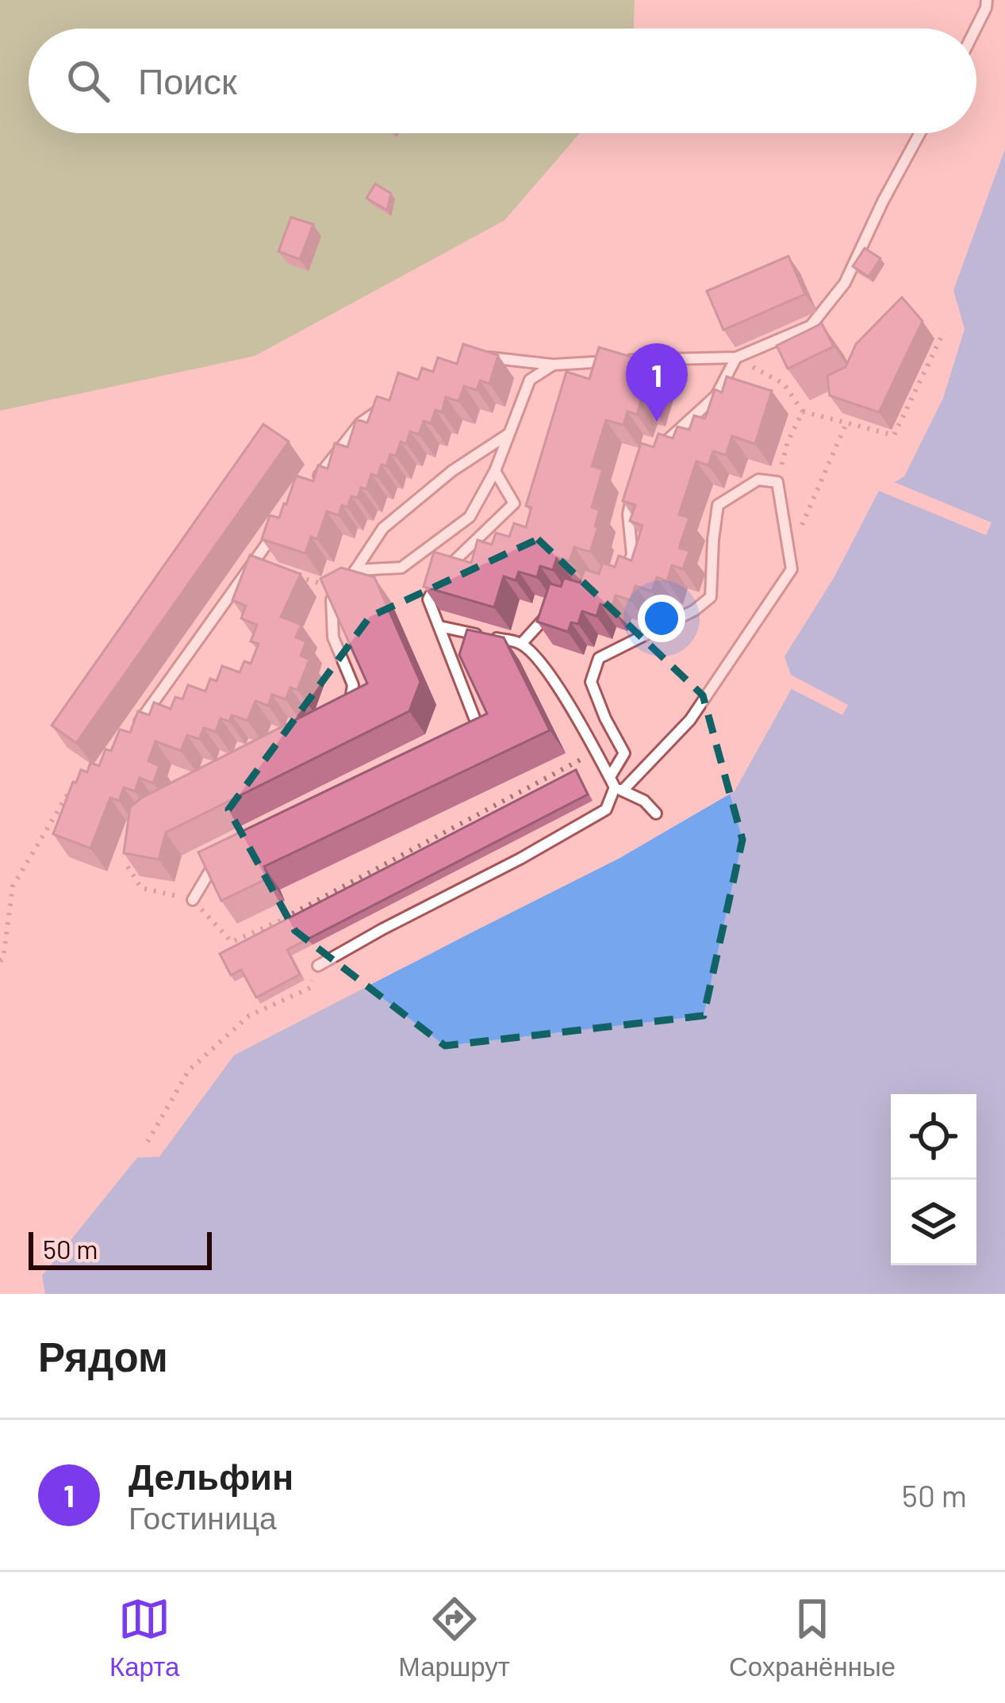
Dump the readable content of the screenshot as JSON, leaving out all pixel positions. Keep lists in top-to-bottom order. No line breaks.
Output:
{"scale_bar":"50 m","page":{"search":"Поиск","pins":"1","scale":"50 m","heading":"Рядом","list":[{"mark":"1","name":"Дельфин","note":"Гостиница","value":"50 m"}],"nav":["Карта","Маршрут","Сохранённые"]}}
